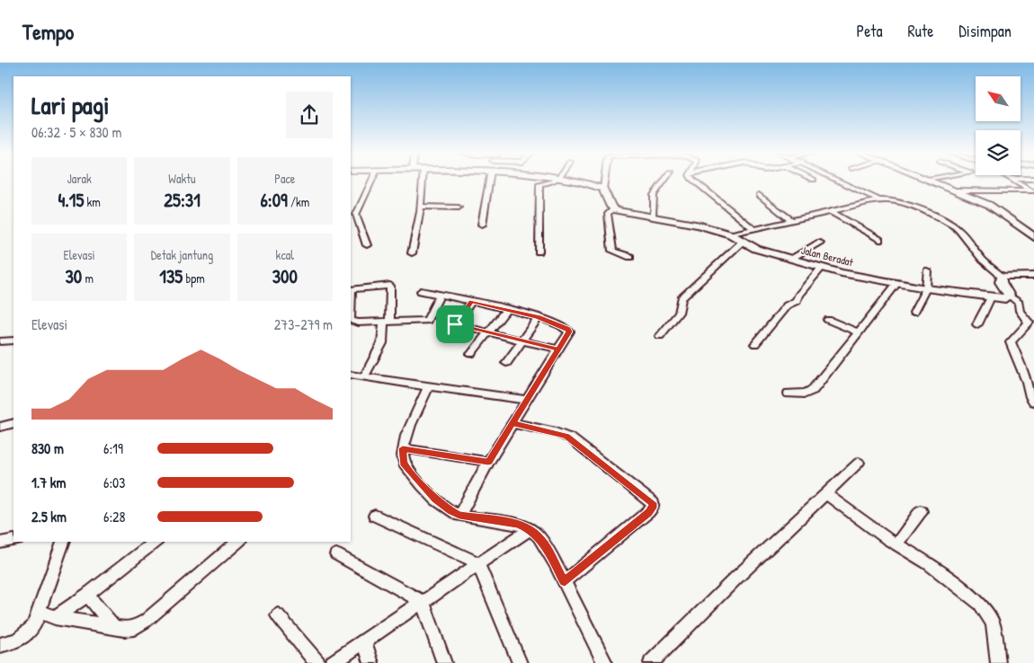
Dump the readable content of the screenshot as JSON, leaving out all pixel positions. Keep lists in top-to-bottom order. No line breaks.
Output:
{"streets":{"street":["Jalan Beradat"]},"north":"top left","page":{"header":"Tempo","nav":["Peta","Rute","Disimpan"],"heading":["Lari pagi","06:32 · 5 × 830 m"],"stats":[["Jarak","4.15 km"],["Waktu","25:31"],["Pace","6:09 /km"],["Elevasi","30 m"],["Detak jantung","135 bpm"],["kcal","300"]],"chart":["Elevasi","273–279 m"],"list":[{"name":"830 m","note":"6:19"},{"name":"1.7 km","note":"6:03"},{"name":"2.5 km","note":"6:28"}]}}
